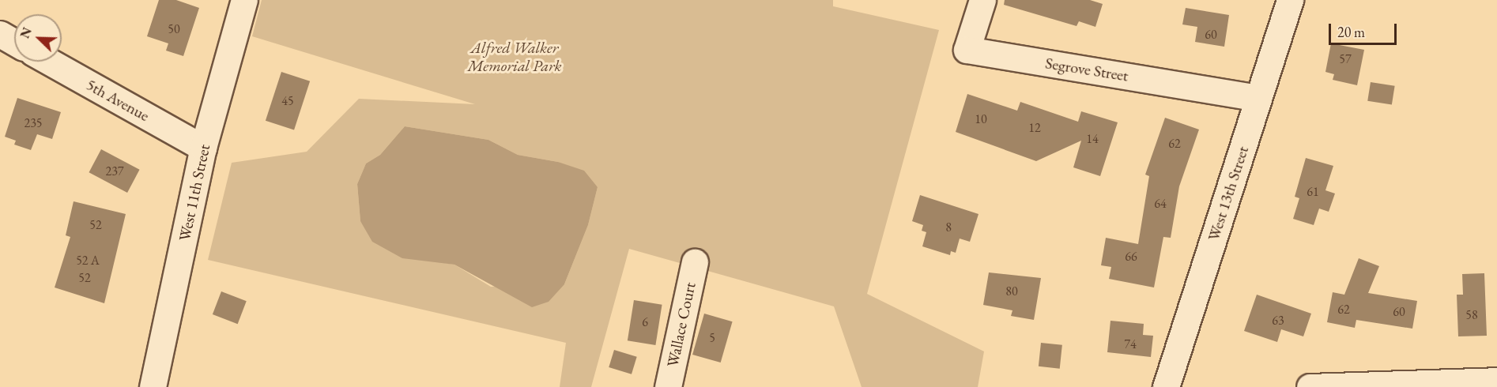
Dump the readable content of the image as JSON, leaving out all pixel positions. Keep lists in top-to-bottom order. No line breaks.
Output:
{"streets":{"street":["Segrove Street","5th Avenue","West 11th Street","West 13th Street","Wallace Court"]},"crossings":[["Segrove Street","West 13th Street"],["5th Avenue","West 11th Street"]],"parks":["Alfred Walker Memorial Park"],"house_numbers":["50","60","57","45","10","235","12","14","62","237","61","64","52","8","66","52 A","52","80","62","60","58","63","6","5","74"],"scale_bar":"20 m","north":"top left"}
